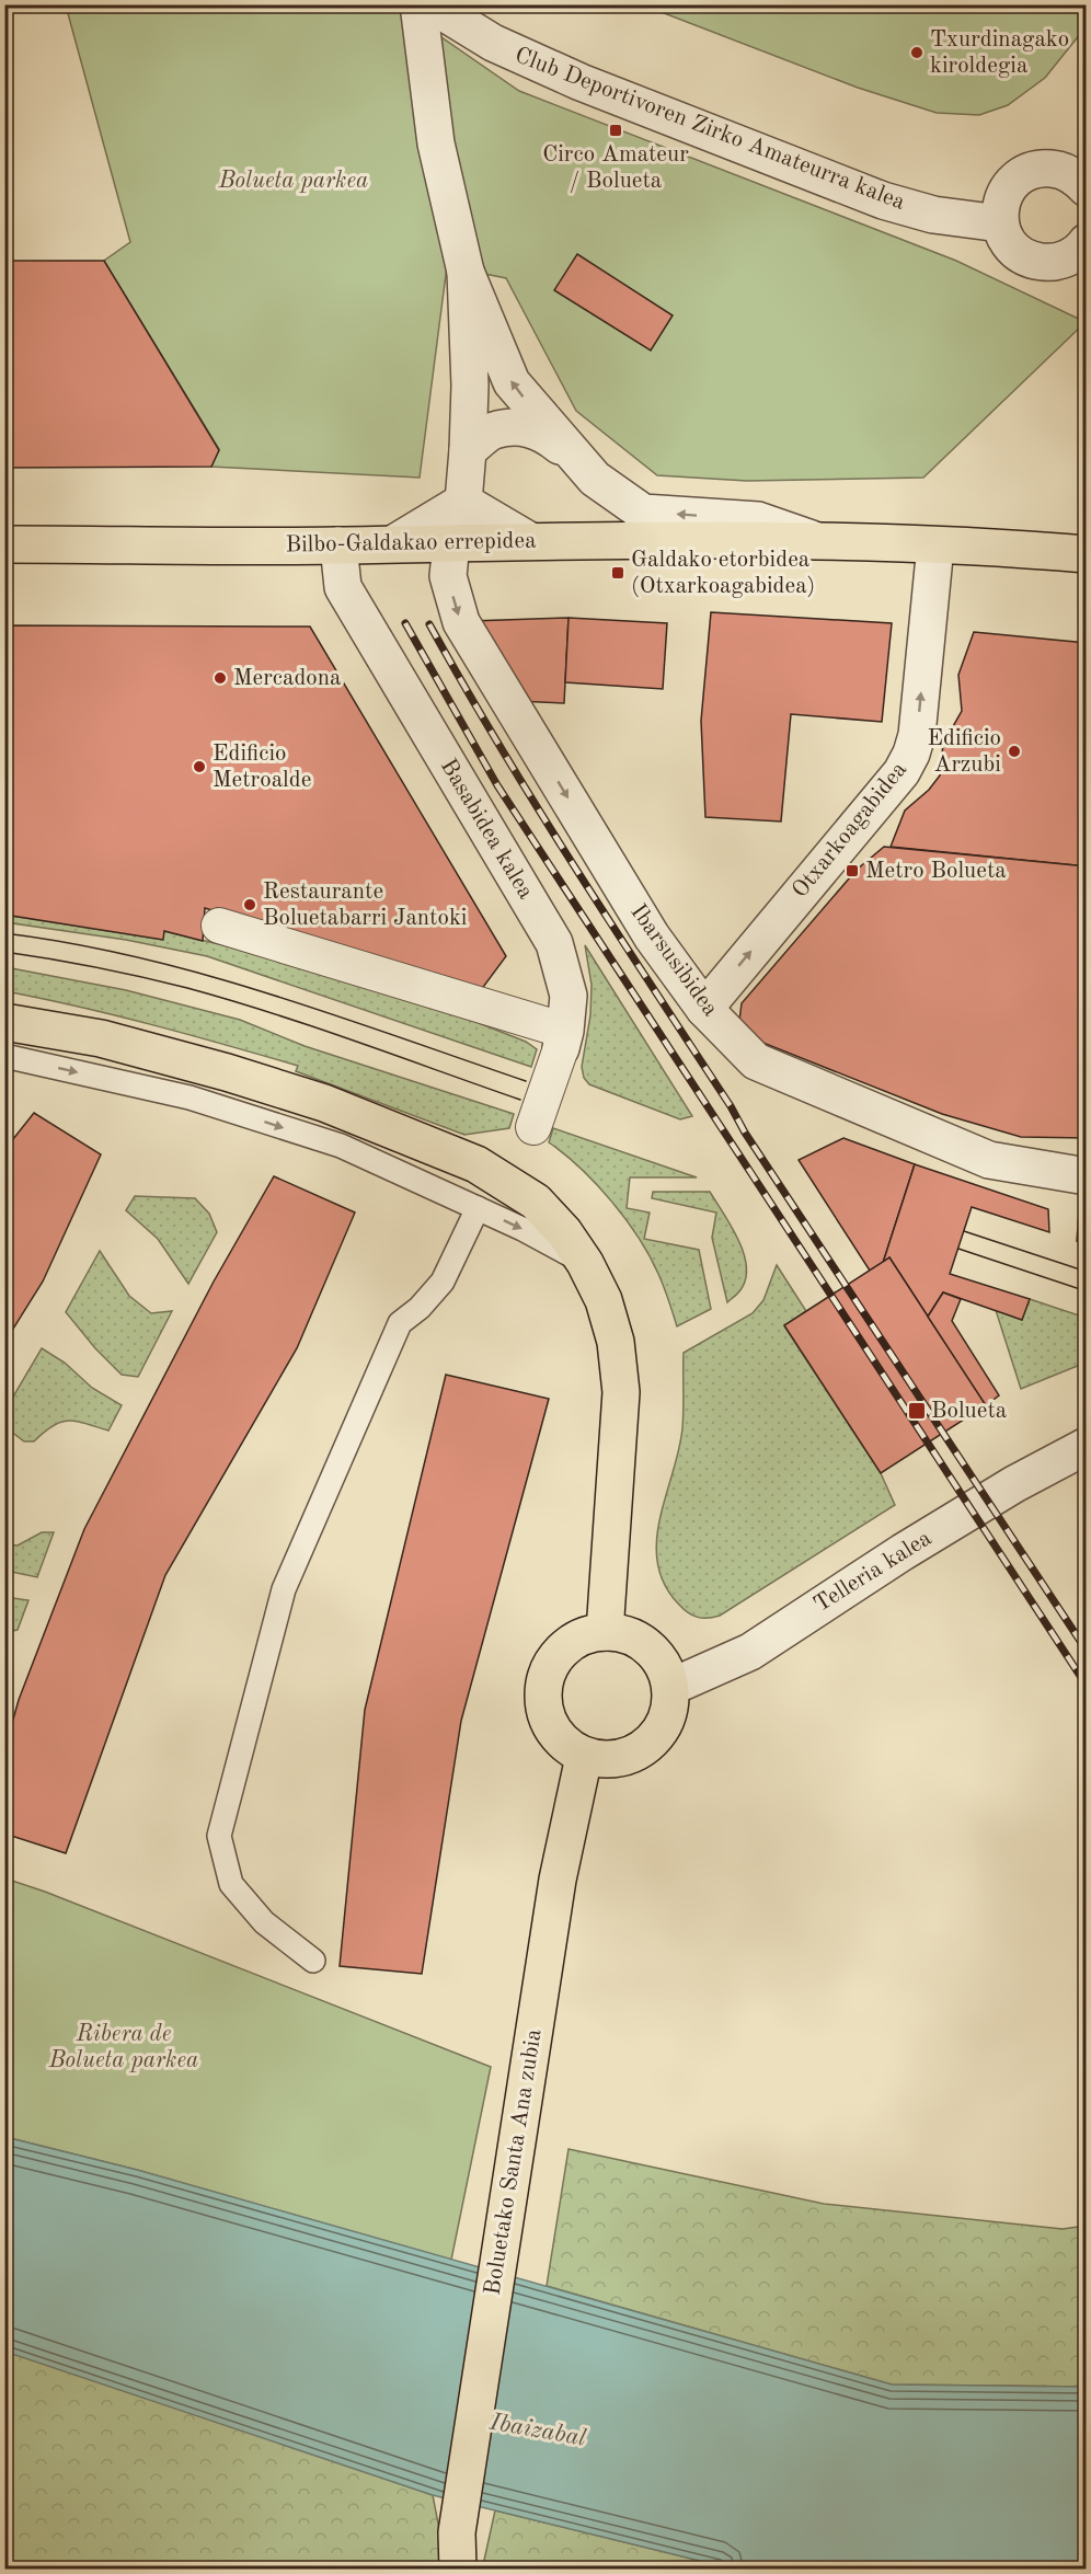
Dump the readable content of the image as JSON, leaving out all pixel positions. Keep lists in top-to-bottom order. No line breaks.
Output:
{"streets":{"main road":["Bilbo-Galdakao errepidea","Boluetako Santa Ana zubia"],"street":["Club Deportivoren Zirko Amateurra kalea","Basabidea kalea","Otxarkoagabidea","Ibarsusibidea","Telleria kalea"]},"crossings":[["Bilbo-Galdakao errepidea","Basabidea kalea"],["Bilbo-Galdakao errepidea","Otxarkoagabidea"],["Bilbo-Galdakao errepidea","Ibarsusibidea"],["Otxarkoagabidea","Ibarsusibidea"],["Telleria kalea","Boluetako Santa Ana zubia"]],"one_way":["Otxarkoagabidea","Ibarsusibidea"],"water":["Ibaizabal"],"parks":["Bolueta parkea","Ribera de Bolueta parkea"],"places":{"other":["Txurdinagako kiroldegia","Mercadona","Edificio Arzubi","Edificio Metroalde","Restaurante Boluetabarri Jantoki"],"transit":["Circo Amateur / Bolueta","Galdako etorbidea (Otxarkoagabidea)","Metro Bolueta","Bolueta"]}}
